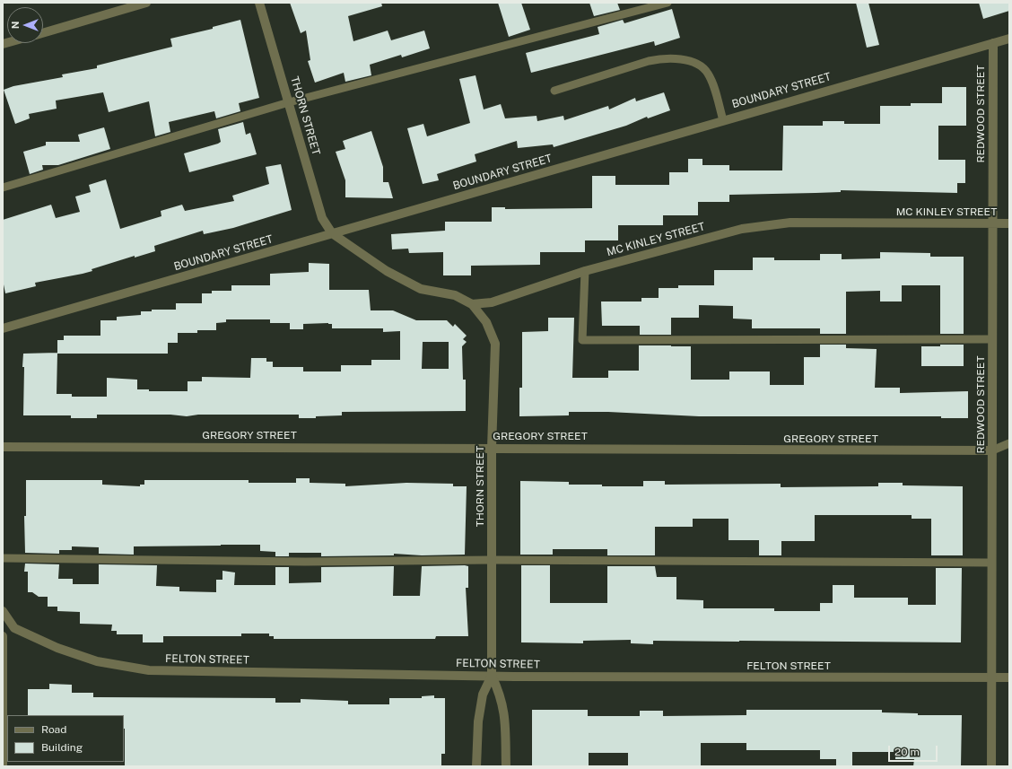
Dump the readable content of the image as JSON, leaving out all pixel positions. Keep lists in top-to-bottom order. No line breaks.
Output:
{"streets":{"street":["BOUNDARY STREET","REDWOOD STREET","THORN STREET","MC KINLEY STREET","GREGORY STREET","FELTON STREET"]},"crossings":[["BOUNDARY STREET","REDWOOD STREET"],["BOUNDARY STREET","THORN STREET"],["REDWOOD STREET","MC KINLEY STREET"],["REDWOOD STREET","GREGORY STREET"],["REDWOOD STREET","FELTON STREET"],["THORN STREET","MC KINLEY STREET"],["THORN STREET","GREGORY STREET"],["THORN STREET","FELTON STREET"]],"legend":["Road","Building"],"scale_bar":"20 m","north":"left"}
